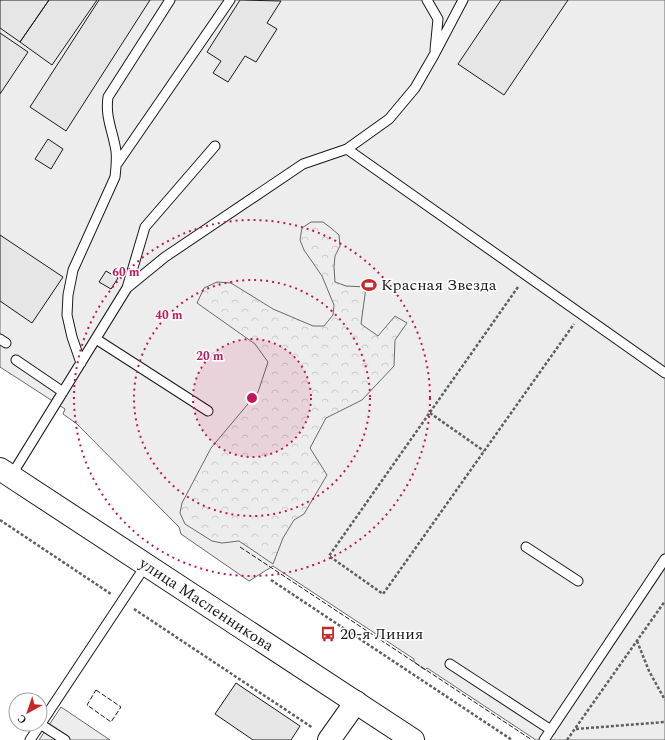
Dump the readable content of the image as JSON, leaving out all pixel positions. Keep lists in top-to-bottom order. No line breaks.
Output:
{"streets":{"main road":["улица Масленникова"]},"places":{"sports":["Красная Звезда"],"bus stop":["20-я Линия"]},"north":"bottom left","rings":["60 m","40 m","20 m"]}
